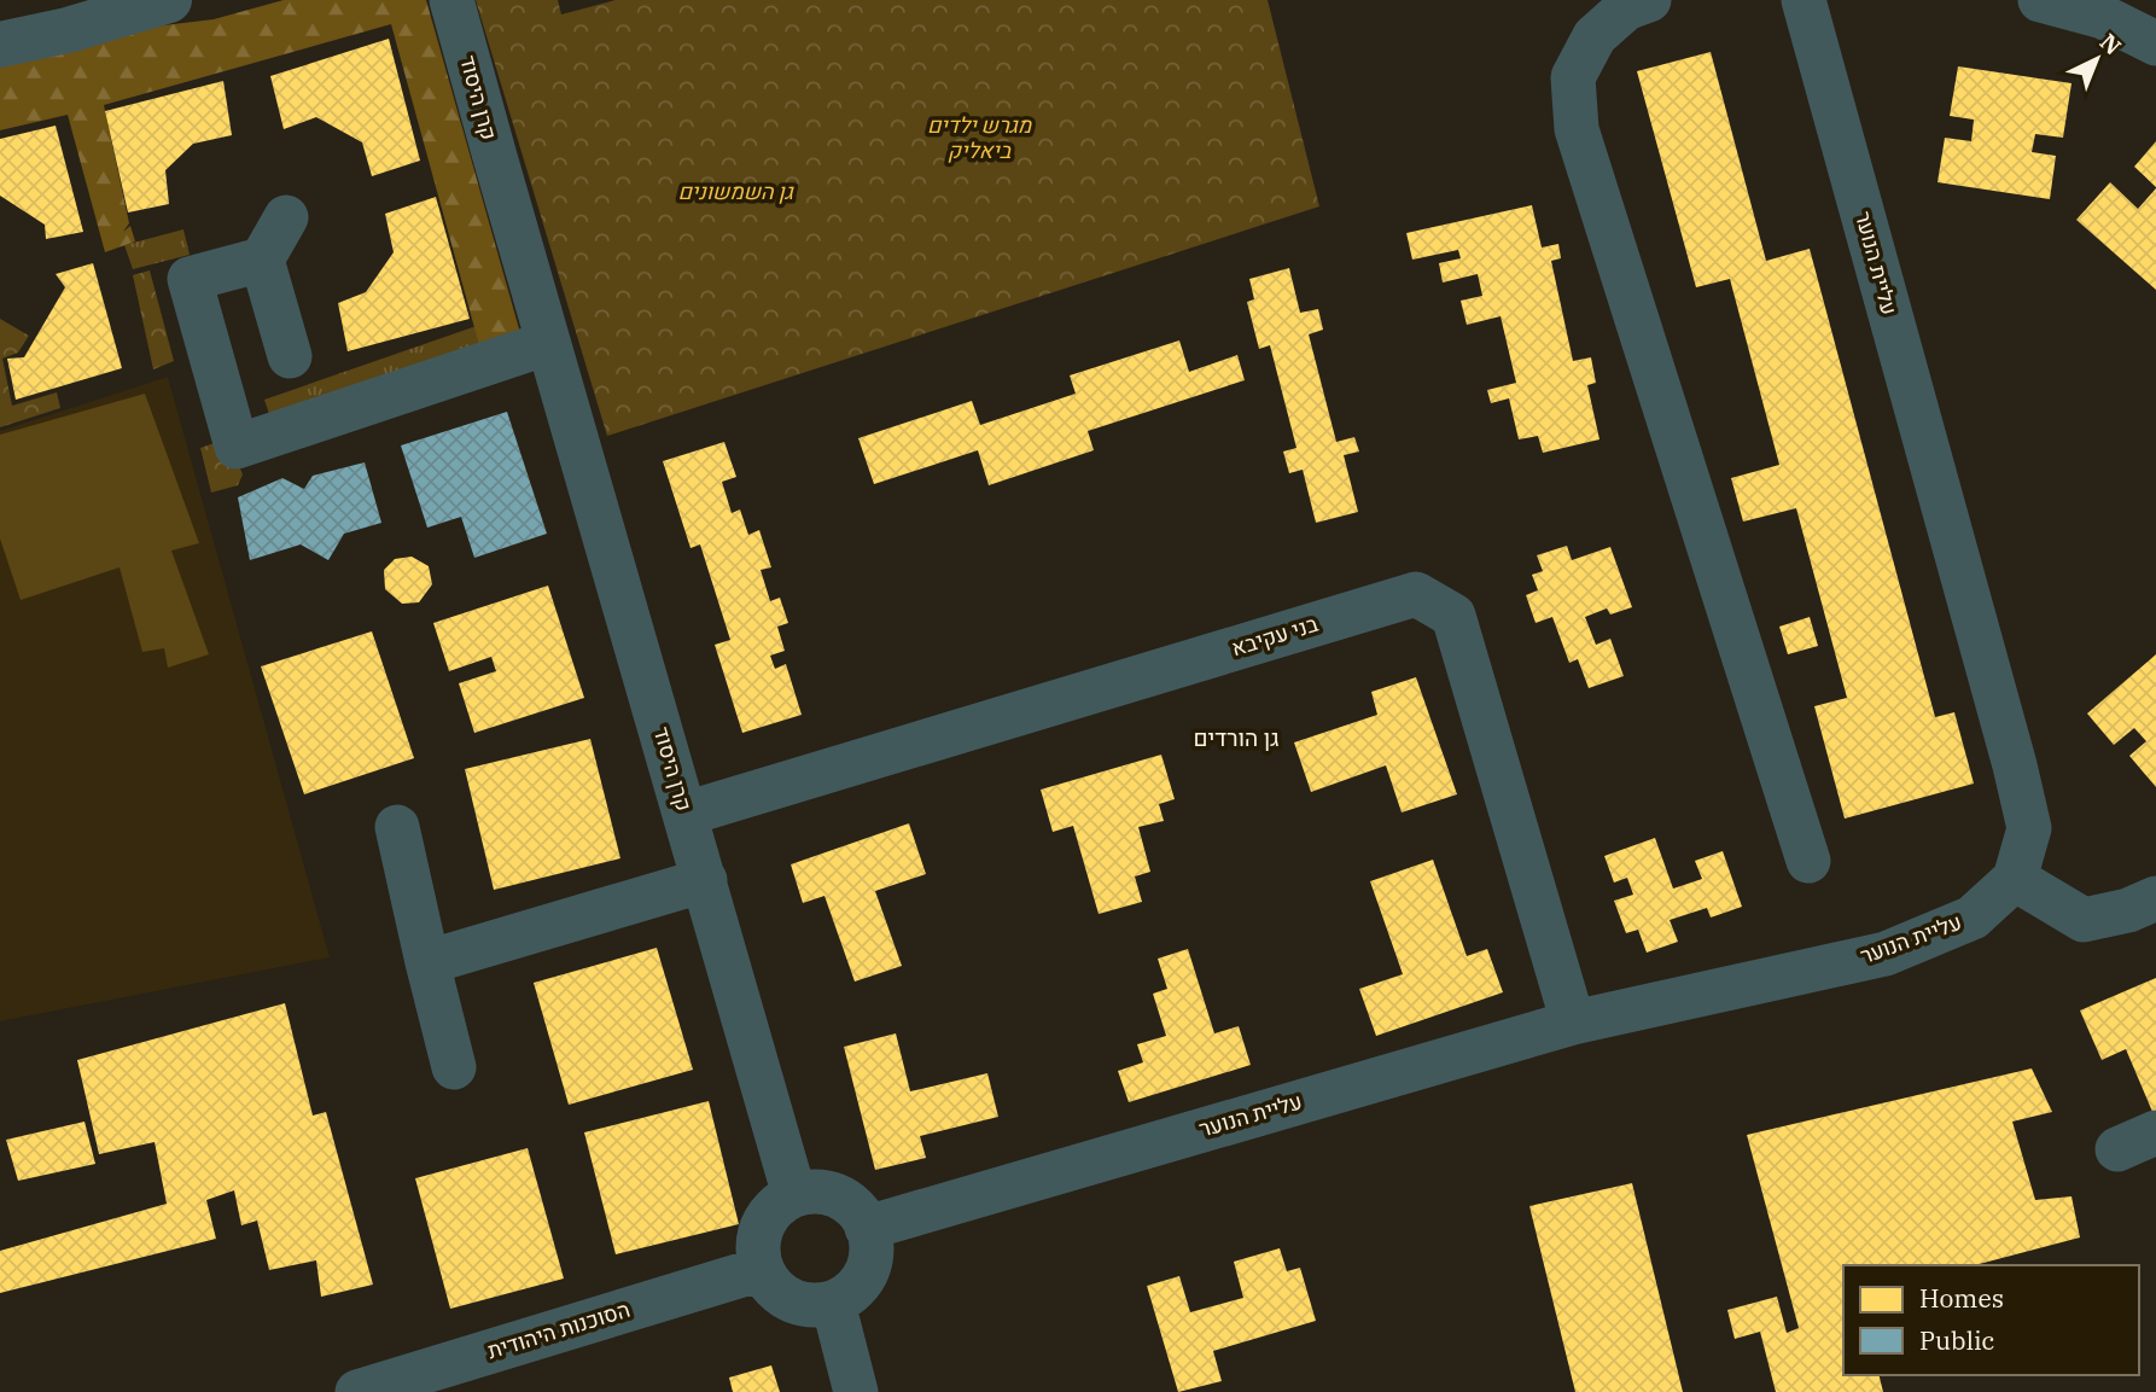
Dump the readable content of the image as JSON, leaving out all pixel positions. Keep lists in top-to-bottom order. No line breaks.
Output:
{"streets":{"street":["קרן היסוד","עליית הנוער","בני עקיבא","הסוכנות היהודית"]},"crossings":[["קרן היסוד","עליית הנוער"],["קרן היסוד","בני עקיבא"],["קרן היסוד","הסוכנות היהודית"],["עליית הנוער","בני עקיבא"],["עליית הנוער","הסוכנות היהודית"]],"districts":["גן הורדים"],"parks":["מגרש ילדים ביאליק","גן השמשונים"],"legend":["Homes","Public"],"north":"top right"}
